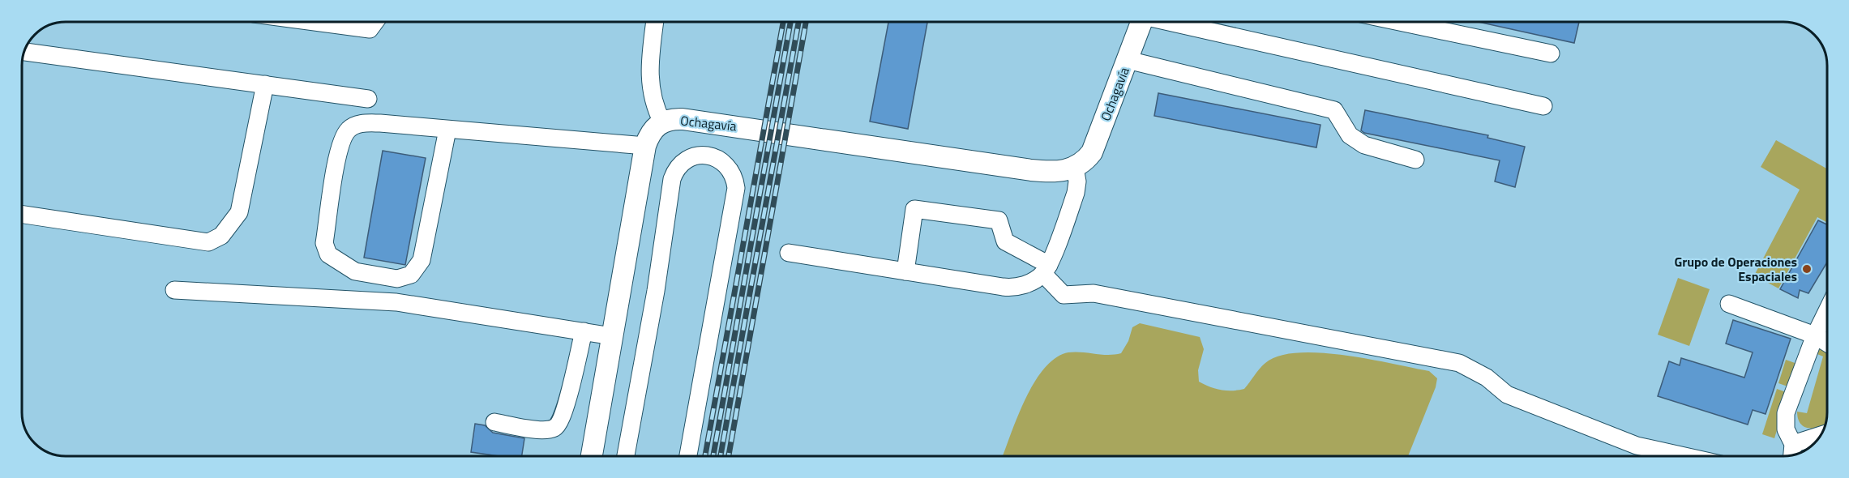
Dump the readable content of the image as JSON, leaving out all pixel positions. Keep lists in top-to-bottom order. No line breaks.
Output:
{"streets":{"main road":["Ochagavía"]},"places":["Grupo de Operaciones Espaciales"]}
